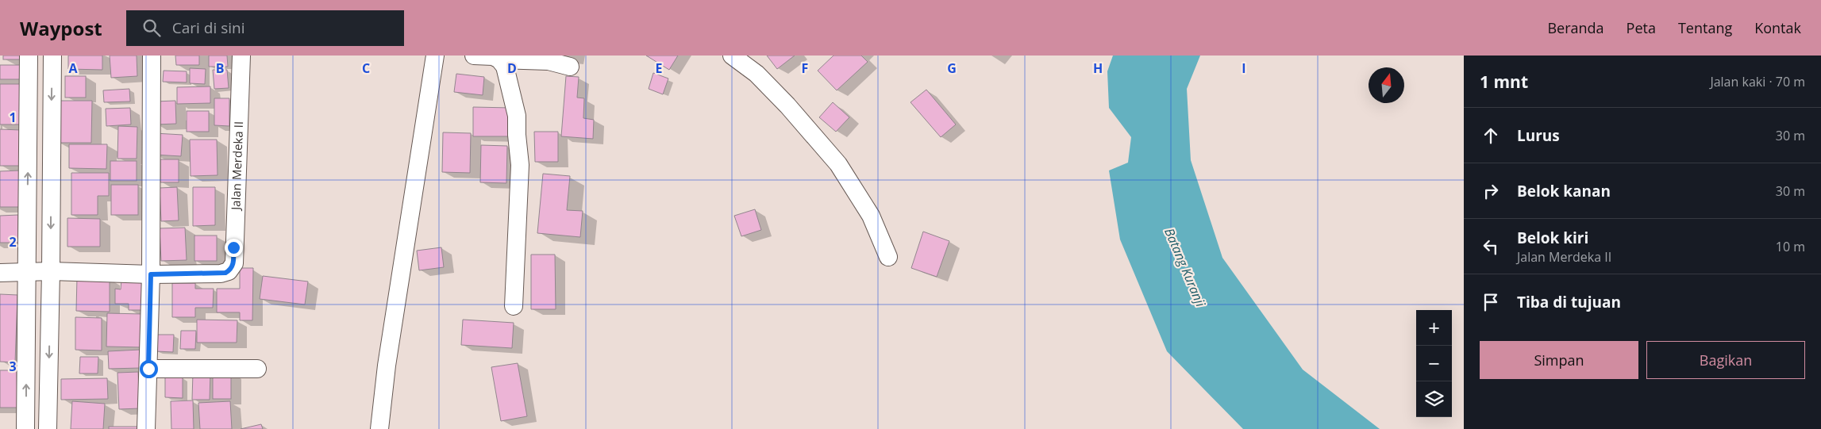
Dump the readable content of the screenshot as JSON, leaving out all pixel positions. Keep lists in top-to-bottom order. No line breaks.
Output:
{"streets":{"street":["Jalan Merdeka II"]},"water":["Batang Kuranji"],"north":"top","page":{"header":"Waypost","search":"Cari di sini","nav":["Beranda","Peta","Tentang","Kontak"],"heading":["1 mnt","Jalan kaki · 70 m"],"list":[["Lurus","30 m"],["Belok kanan","30 m"],["Belok kiri","Jalan Merdeka II","10 m"],"Tiba di tujuan"],"map_buttons":["+","−"],"buttons":["Simpan","Bagikan"]},"grid":{"columns":["A","B","C","D","E","F","G","H","I"],"rows":["1","2","3"]}}
